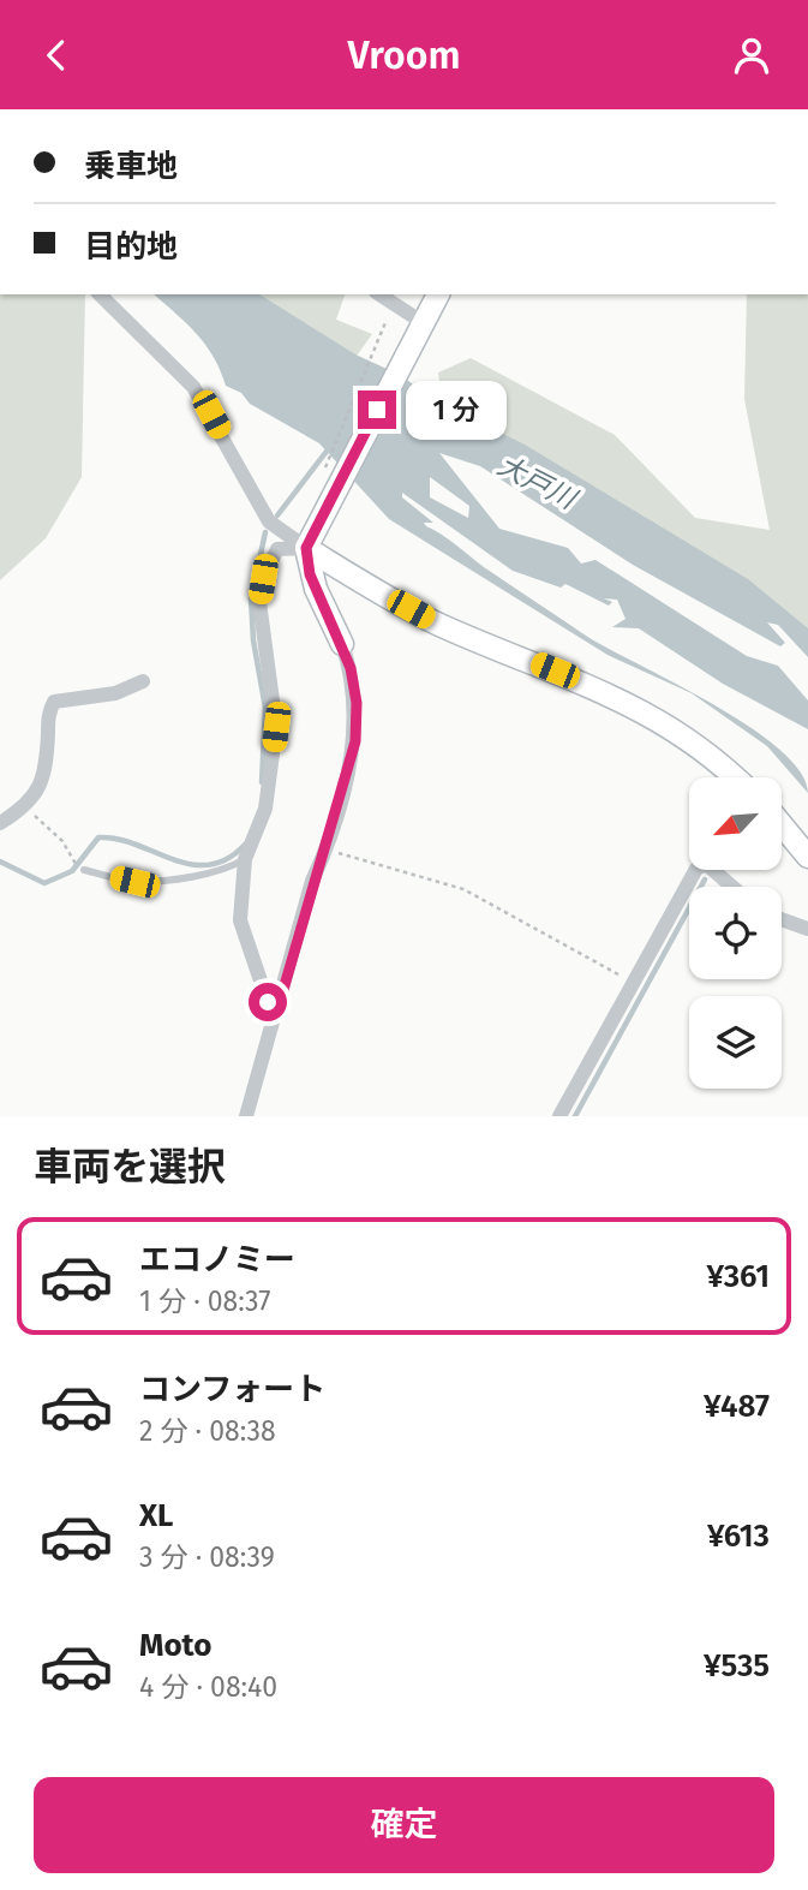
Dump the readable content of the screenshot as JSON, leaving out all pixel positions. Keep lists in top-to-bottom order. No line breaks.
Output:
{"water":["大戸川"],"north":"bottom left","page":{"header":"Vroom","banner":["乗車地","目的地"],"bubble":"1 分","heading":"車両を選択","list":[{"name":"エコノミー","note":"1 分 · 08:37","value":"¥361"},{"name":"コンフォート","note":"2 分 · 08:38","value":"¥487"},{"name":"XL","note":"3 分 · 08:39","value":"¥613"},{"name":"Moto","note":"4 分 · 08:40","value":"¥535"}],"buttons":"確定"}}
